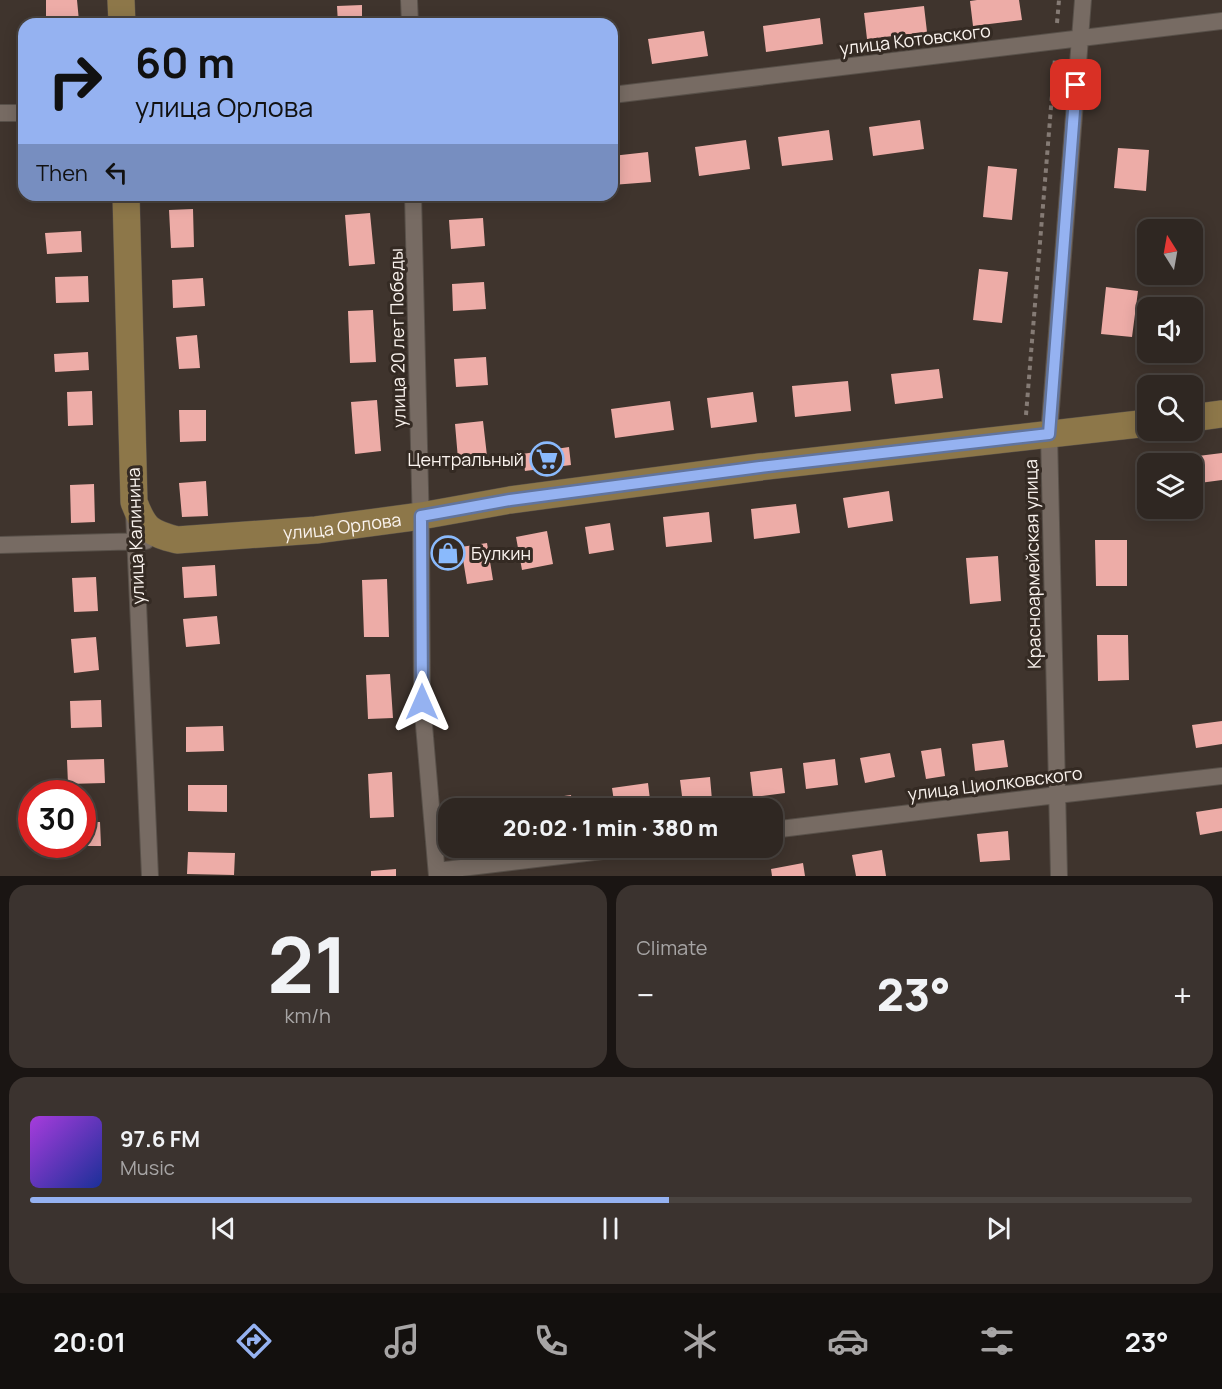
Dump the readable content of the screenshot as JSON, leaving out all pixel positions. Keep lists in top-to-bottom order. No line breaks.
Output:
{"streets":{"main road":["улица Орлова","улица Калинина"],"street":["улица Котовского","улица 20 лет Победы","Красноармейская улица","улица Циолковского"]},"crossings":[["улица Котовского","Красноармейская улица"],["улица 20 лет Победы","улица Орлова"],["улица Орлова","Красноармейская улица"],["Красноармейская улица","улица Циолковского"]],"places":{"supermarket":["Центральный"],"shop":["Булкин"]},"north":"top","page":{"turn":["60 m","улица Орлова"],"then":"Then","limit":"30","trip":"20:02 · 1 min · 380 m","tile":[["21","km/h"],"Climate"],"heat":["−","23°","+"],"song":["97.6 FM","Music"],"tabs":["20:01","23°"]}}
